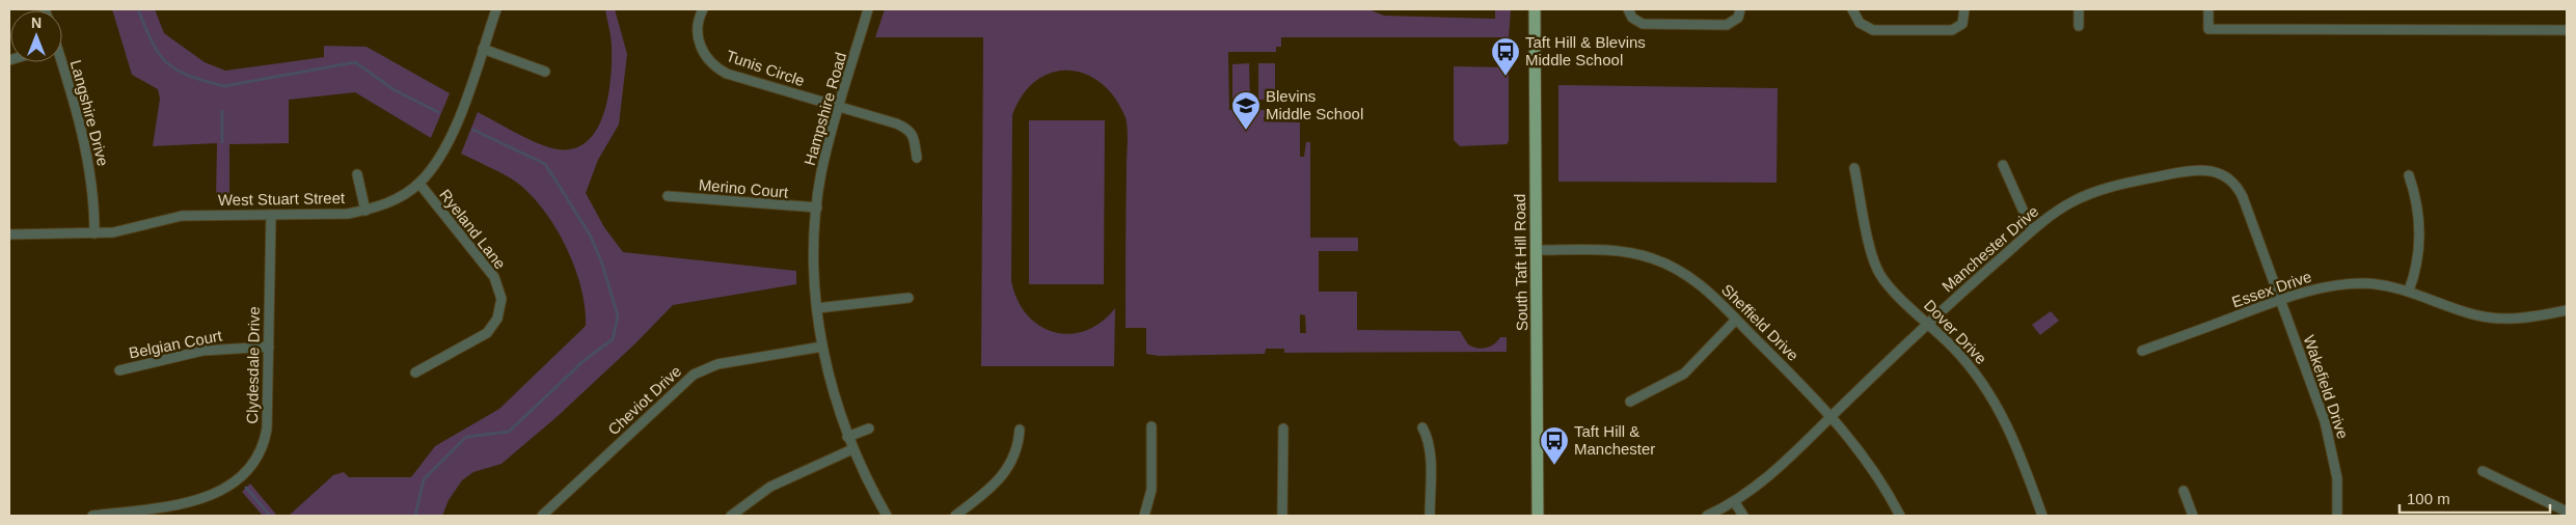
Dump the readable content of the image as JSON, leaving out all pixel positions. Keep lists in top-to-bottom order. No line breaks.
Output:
{"streets":{"main road":["South Taft Hill Road"],"street":["Tunis Circle","Hampshire Road","Langshire Drive","Merino Court","West Stuart Street","Ryeland Lane","Manchester Drive","Essex Drive","Sheffield Drive","Dover Drive","Belgian Court","Clydesdale Drive","Wakefield Drive","Cheviot Drive"]},"crossings":[["Tunis Circle","Hampshire Road"],["Hampshire Road","Merino Court"],["Hampshire Road","Cheviot Drive"],["Langshire Drive","West Stuart Street"],["West Stuart Street","Ryeland Lane"],["West Stuart Street","Clydesdale Drive"],["Manchester Drive","Essex Drive"],["Manchester Drive","Sheffield Drive"],["Manchester Drive","Dover Drive"],["Manchester Drive","Wakefield Drive"],["South Taft Hill Road","Sheffield Drive"],["Essex Drive","Wakefield Drive"],["Belgian Court","Clydesdale Drive"]],"places":{"bus stop":["Taft Hill & Blevins Middle School","Taft Hill & Manchester"],"school or university":["Blevins Middle School"]},"scale_bar":"100 m","north":"top"}
